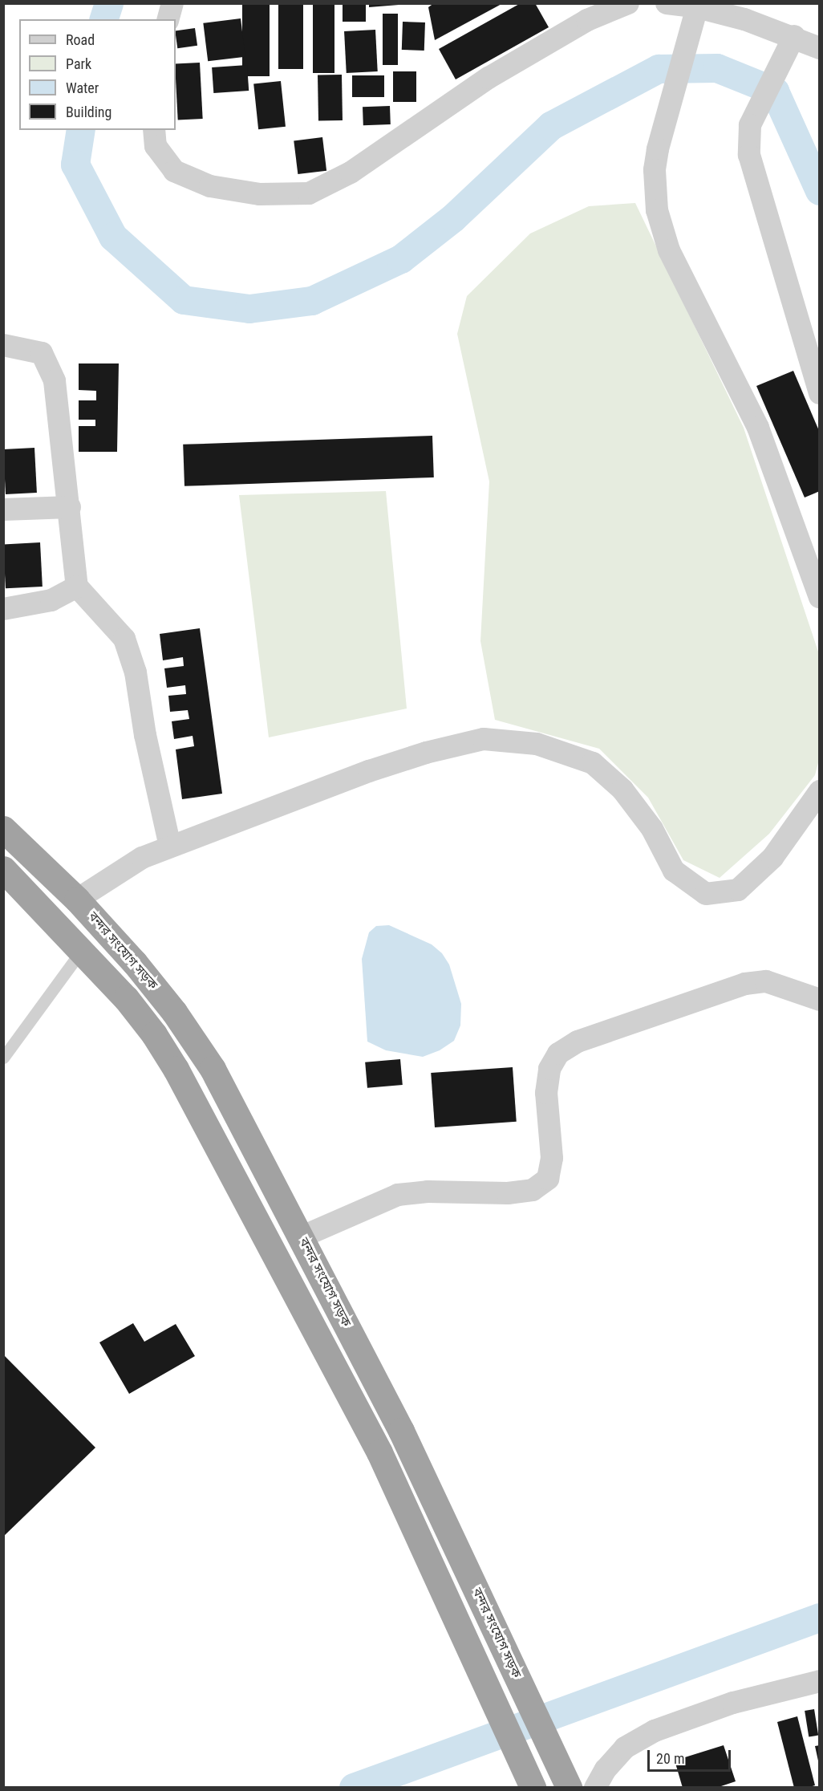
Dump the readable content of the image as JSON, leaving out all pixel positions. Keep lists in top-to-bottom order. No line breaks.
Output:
{"streets":{"highway":["বন্দর সংযোগ সড়ক"]},"legend":["Road","Park","Water","Building"],"scale_bar":"20 m"}
